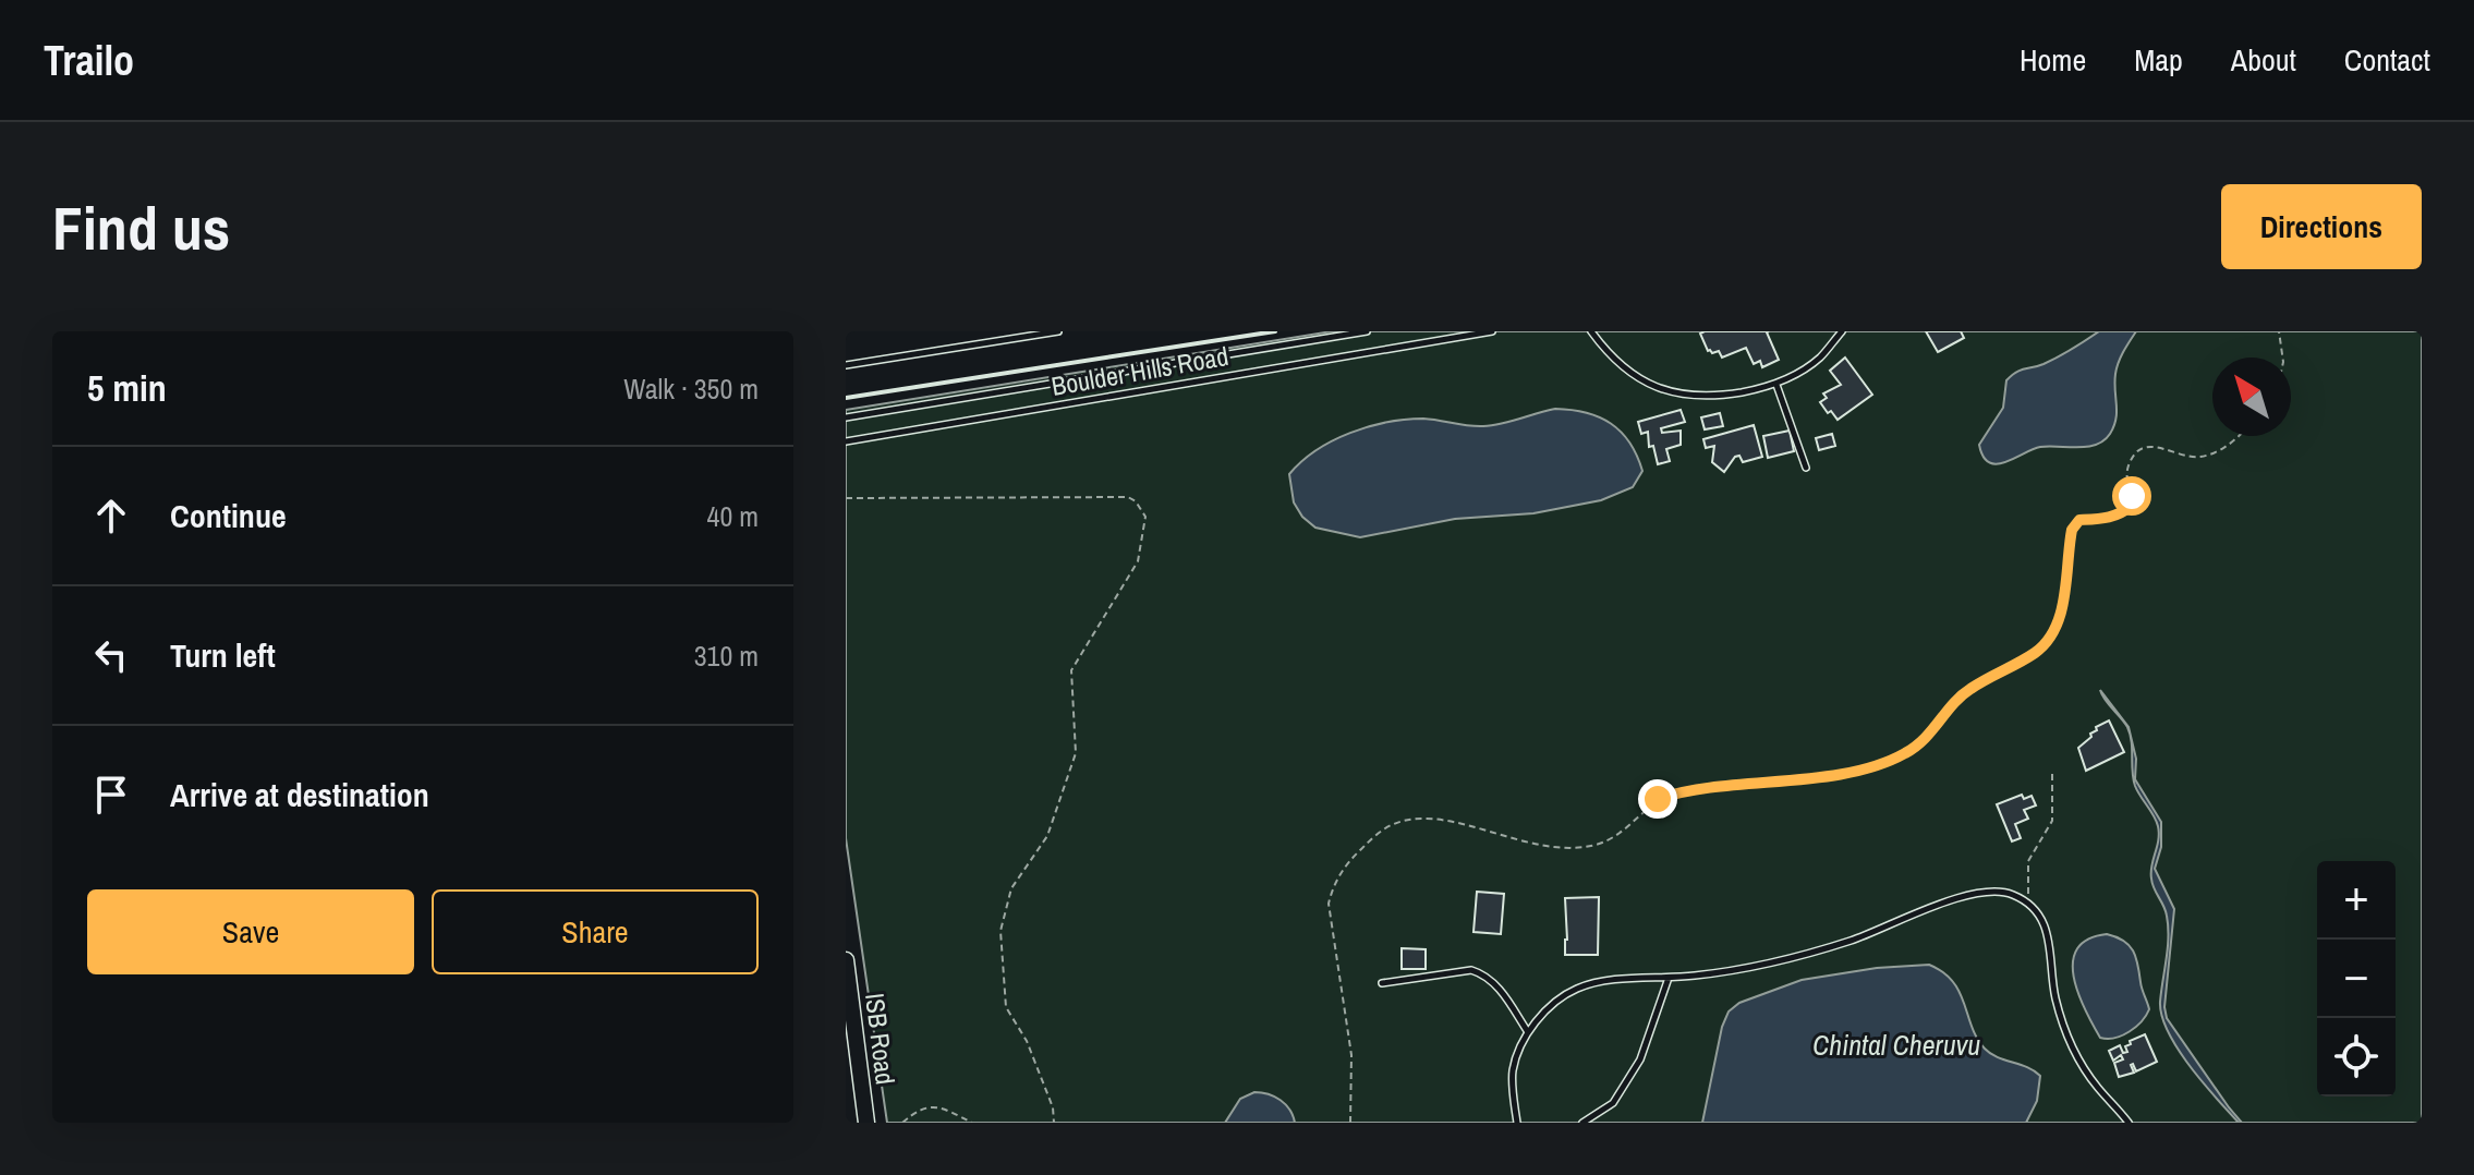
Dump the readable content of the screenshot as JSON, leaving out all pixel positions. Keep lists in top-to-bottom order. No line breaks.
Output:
{"streets":{"main road":["ISB Road"],"lane":["Boulder Hills Road"]},"water":["Chintal Cheruvu"],"north":"top left","page":{"header":"Trailo","nav":["Home","Map","About","Contact"],"buttons":["Directions",["Save","Share"]],"title":"Find us","heading":["5 min","Walk · 350 m"],"list":[["Continue","40 m"],["Turn left","310 m"],"Arrive at destination"],"map_buttons":["+","−"]}}
